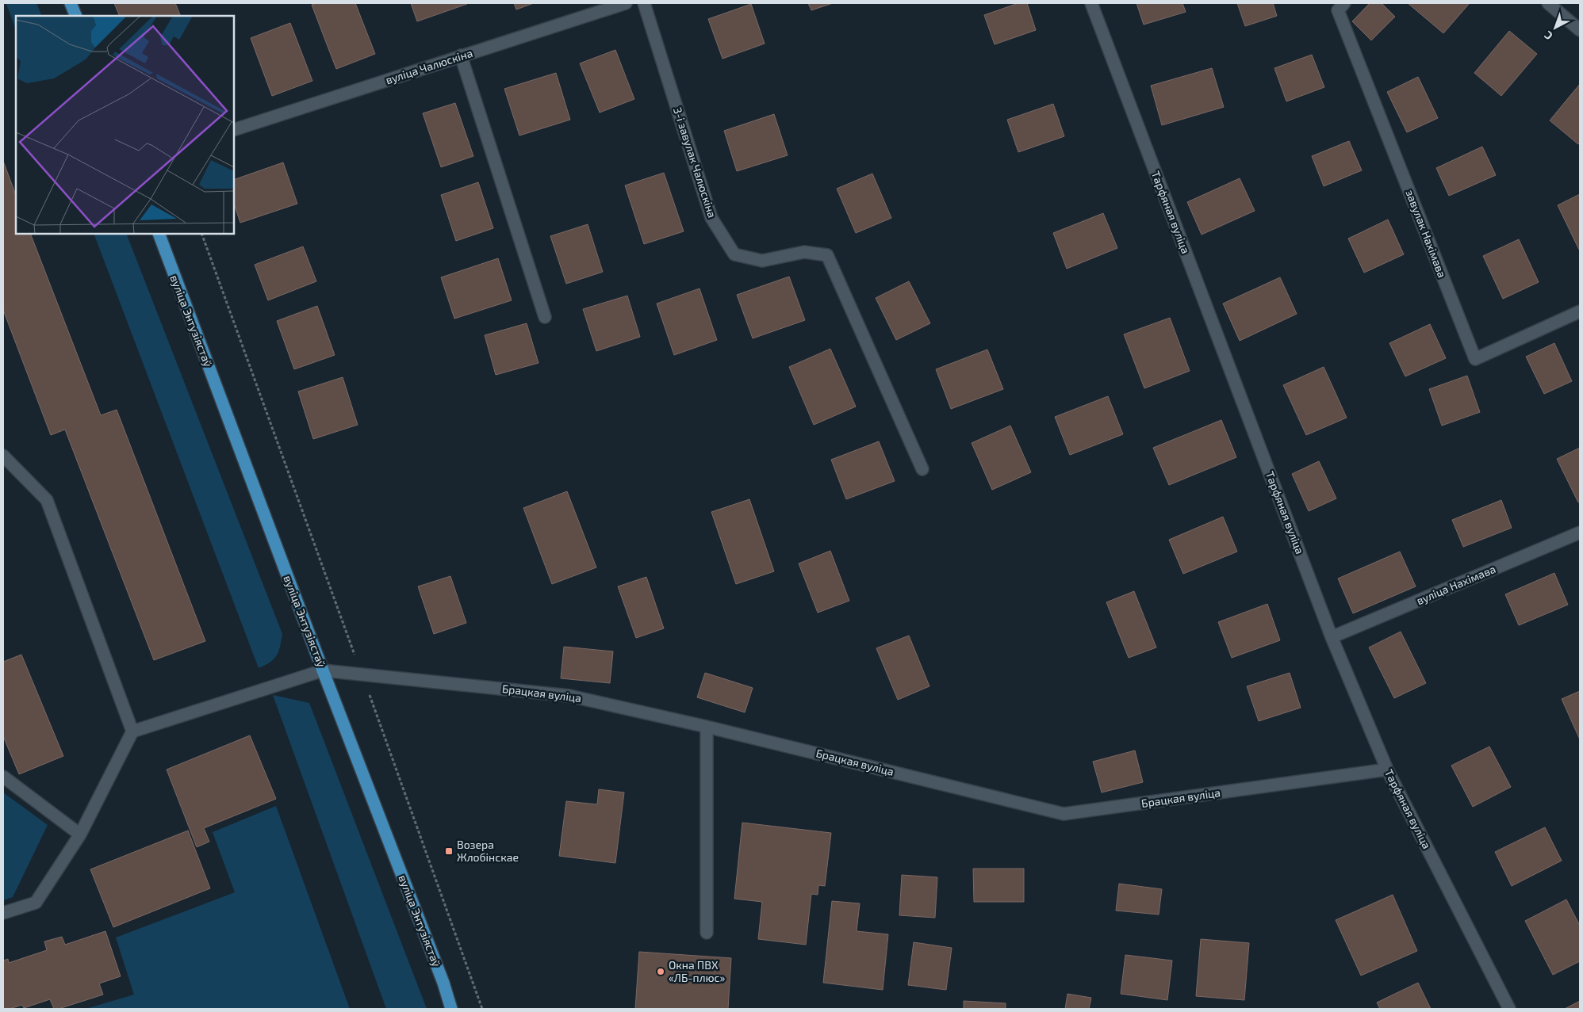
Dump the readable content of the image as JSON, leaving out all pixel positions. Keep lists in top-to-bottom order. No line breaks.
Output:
{"streets":{"main road":["вуліца Энтузіястаў"],"street":["вуліца Чалюскіна","3-і завулак Чалюскіна","Тарфяная вуліца","завулак Нахімава","вуліца Нахімава","Брацкая вуліца"]},"crossings":[["Тарфяная вуліца","вуліца Нахімава"],["Тарфяная вуліца","Брацкая вуліца"],["вуліца Энтузіястаў","Брацкая вуліца"]],"places":{"transit":["Возера Жлобінскае"],"other":["Окна ПВХ «ЛБ-плюс»"]},"north":"bottom left"}
